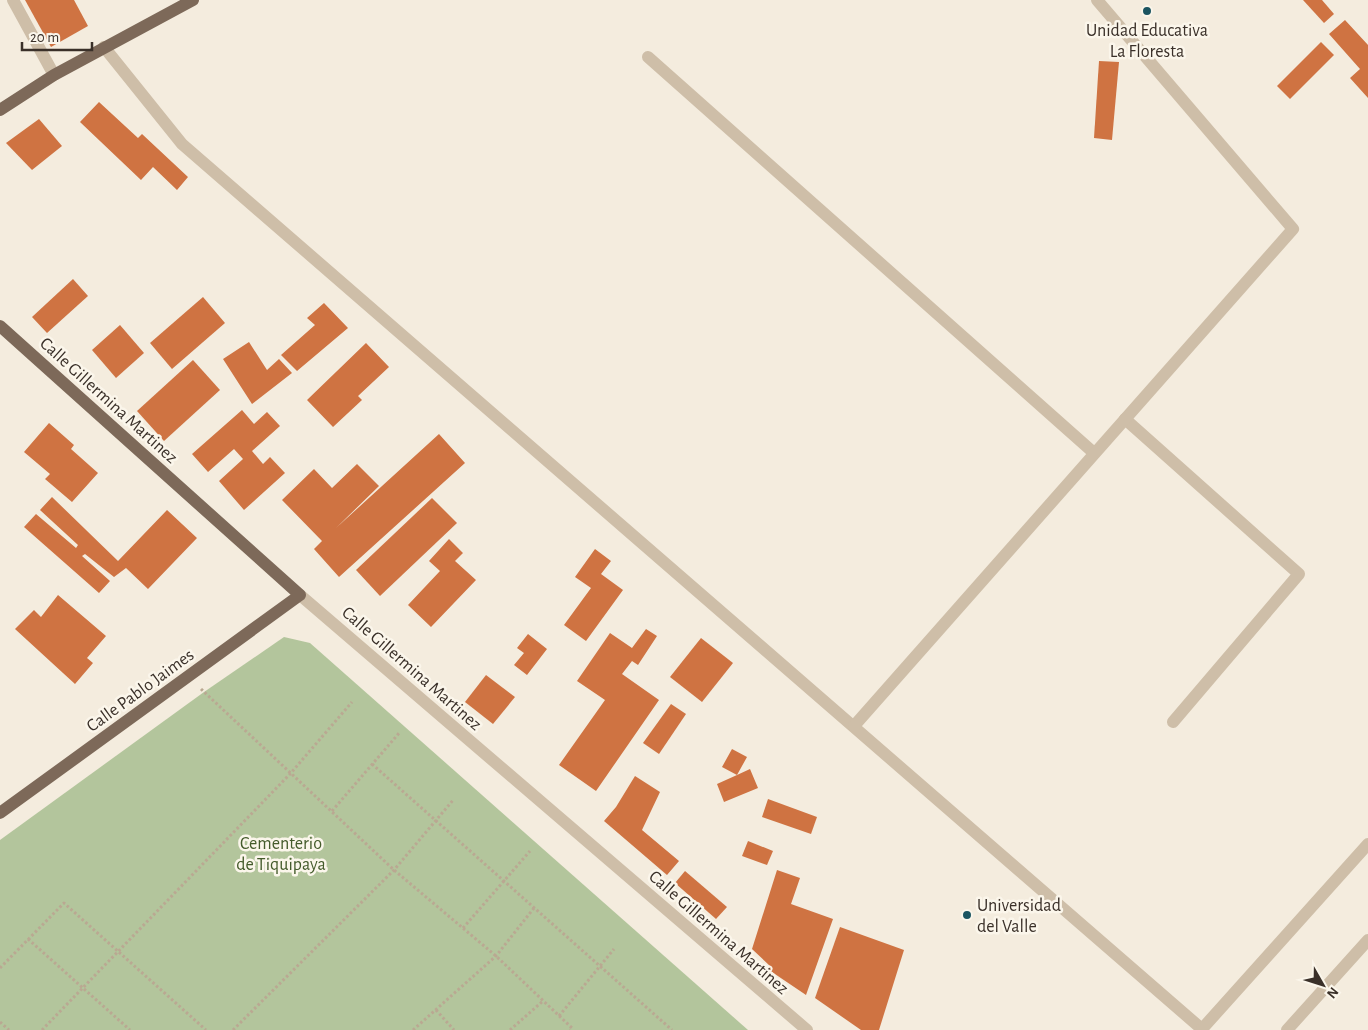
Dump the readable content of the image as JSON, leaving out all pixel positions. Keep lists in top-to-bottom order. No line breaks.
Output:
{"streets":{"main road":["Calle Gillermina Martinez","Calle Pablo Jaimes"]},"crossings":[["Calle Gillermina Martinez","Calle Pablo Jaimes"]],"parks":["Cementerio de Tiquipaya"],"places":["Unidad Educativa La Floresta","Universidad del Valle"],"scale_bar":"20 m","north":"bottom right"}
